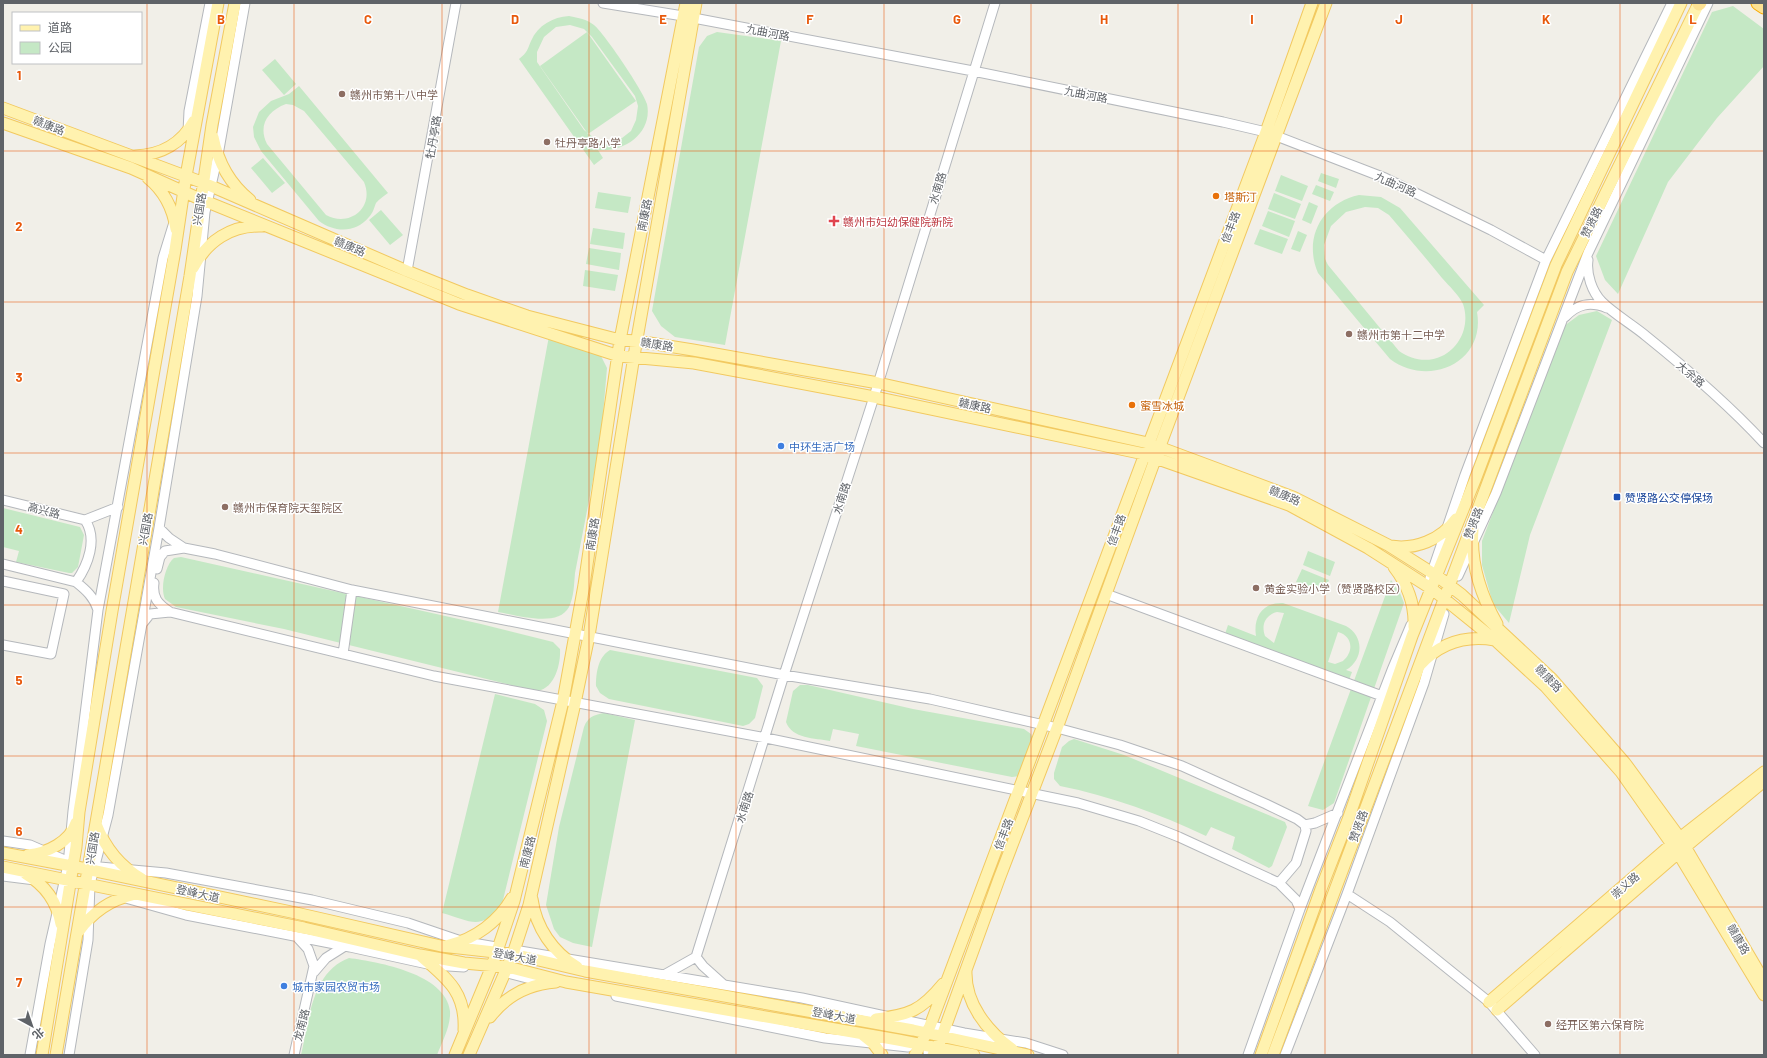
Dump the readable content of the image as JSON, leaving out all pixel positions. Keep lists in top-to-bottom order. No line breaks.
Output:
{"streets":{"main road":["赣康路","兴国路","南康路","赞贤路","信丰路","崇义路","登峰大道"],"street":["九曲河路","牡丹亭路","水南路","大余路","高兴路","龙南路"]},"crossings":[["九曲河路","水南路"],["九曲河路","南康路"],["九曲河路","信丰路"],["赣康路","牡丹亭路"],["赣康路","水南路"],["赣康路","兴国路"],["赣康路","南康路"],["赣康路","赞贤路"],["赣康路","信丰路"],["赣康路","崇义路"],["兴国路","登峰大道"],["南康路","登峰大道"],["信丰路","登峰大道"]],"places":{"other":["赣州市第十八中学","牡丹亭路小学","塔斯汀","赣州市第十二中学","蜜雪冰城","中环生活广场","赣州市保育院天玺院区","黄金实验小学（赞贤路校区）","城市家园农贸市场","经开区第六保育院"],"health":["赣州市妇幼保健院新院"],"transit":["赞贤路公交停保场"]},"legend":["道路","公园"],"north":"bottom right","grid":{"columns":["B","C","D","E","F","G","H","I","J","K","L"],"rows":["1","2","3","4","5","6","7"]}}
